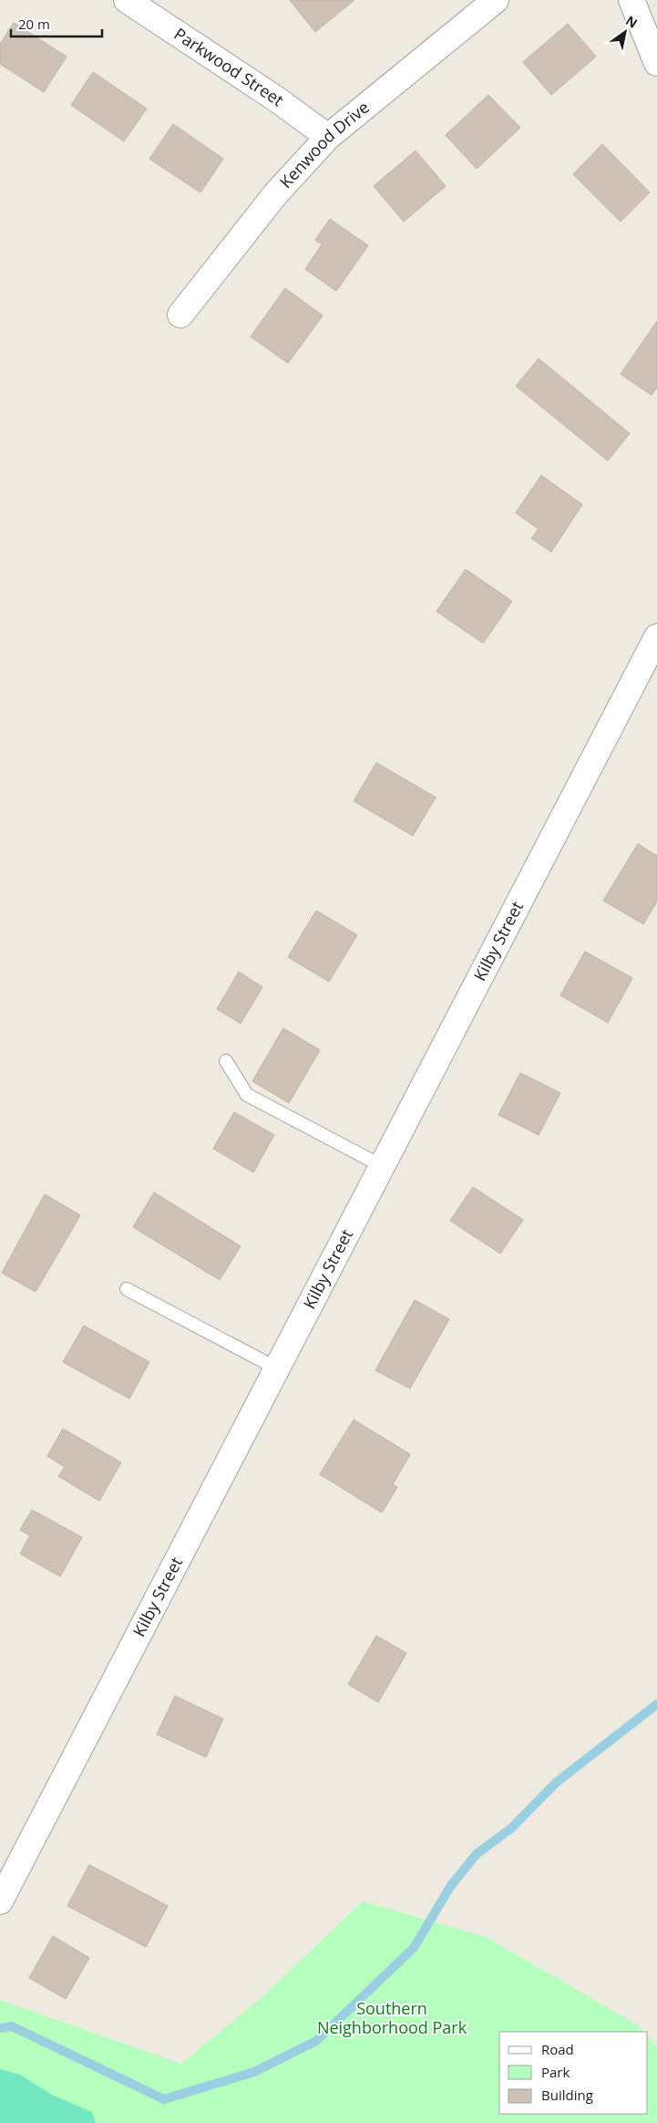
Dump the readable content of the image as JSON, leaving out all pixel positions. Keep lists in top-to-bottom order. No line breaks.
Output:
{"streets":{"street":["Parkwood Street","Kenwood Drive","Kilby Street"]},"crossings":[["Parkwood Street","Kenwood Drive"]],"parks":["Southern Neighborhood Park"],"legend":["Road","Park","Building"],"scale_bar":"20 m","north":"top right"}
